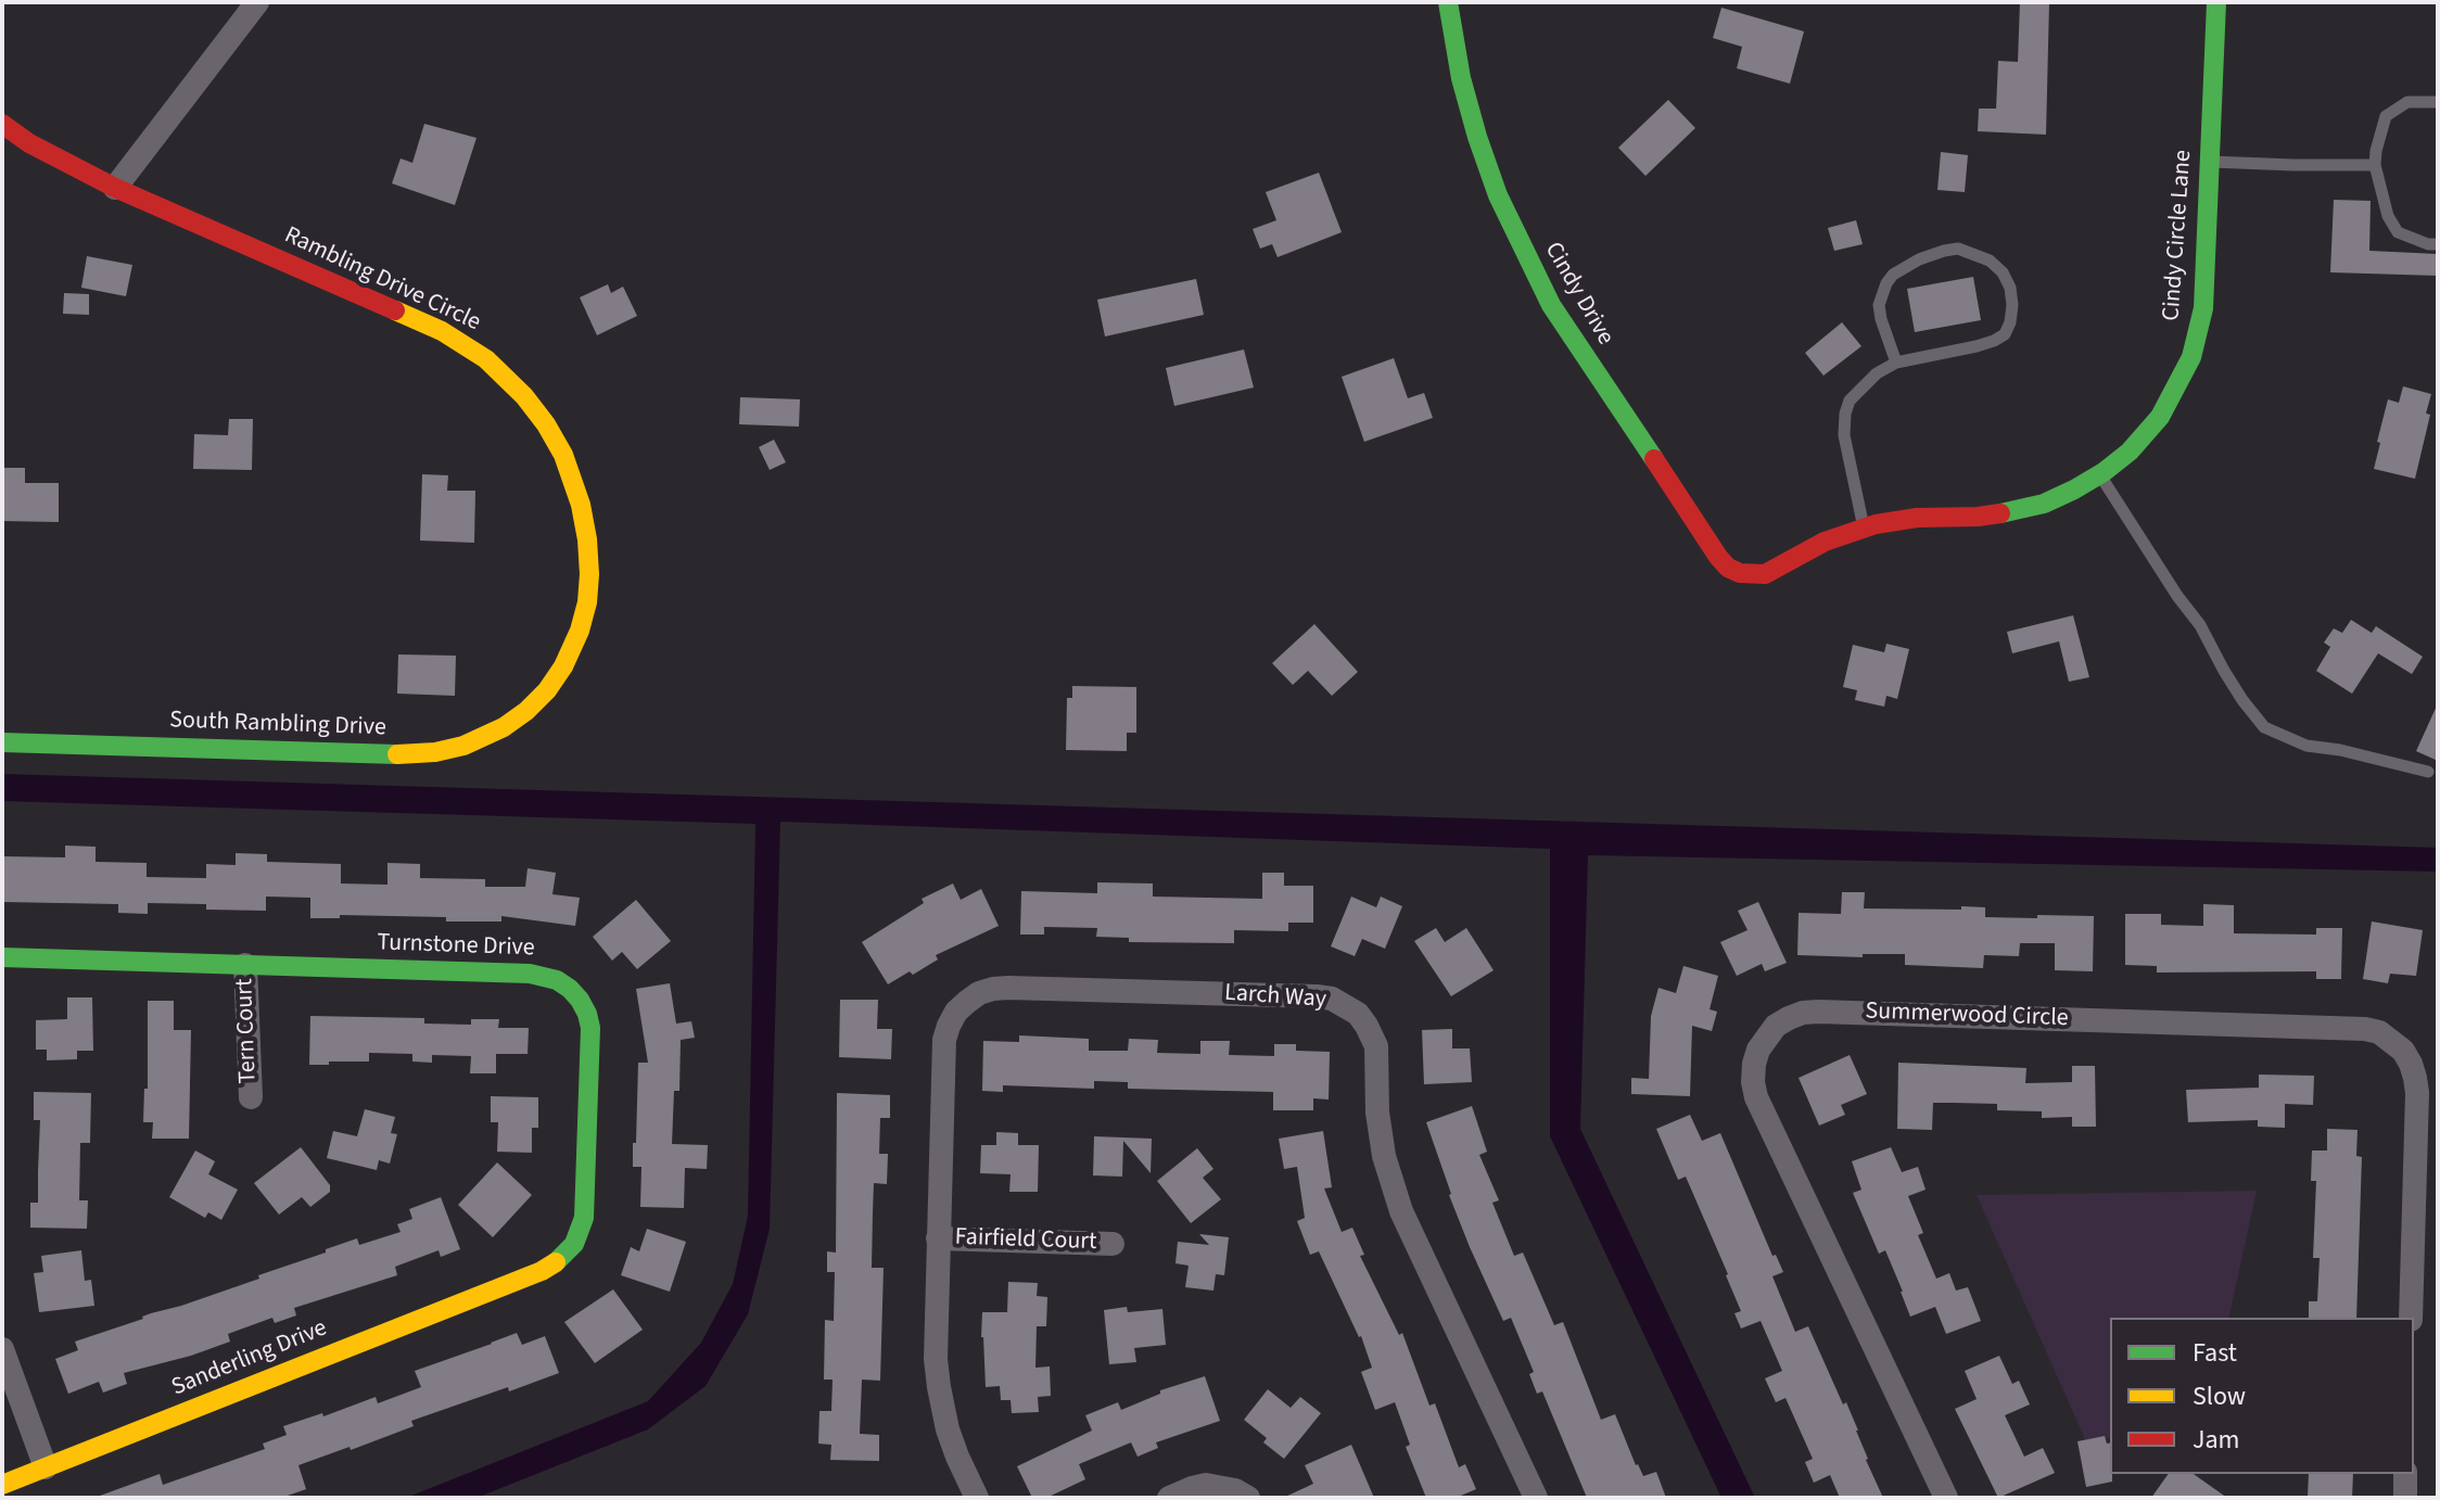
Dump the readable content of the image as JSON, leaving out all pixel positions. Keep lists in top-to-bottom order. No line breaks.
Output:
{"streets":{"street":["Cindy Circle Lane","Rambling Drive Circle","Cindy Drive","South Rambling Drive","Turnstone Drive","Larch Way","Summerwood Circle","Tern Court","Fairfield Court","Sanderling Drive"]},"crossings":[["Cindy Circle Lane","Cindy Drive"],["Rambling Drive Circle","South Rambling Drive"],["Turnstone Drive","Tern Court"],["Turnstone Drive","Sanderling Drive"],["Larch Way","Fairfield Court"]],"legend":["Fast","Slow","Jam"]}
